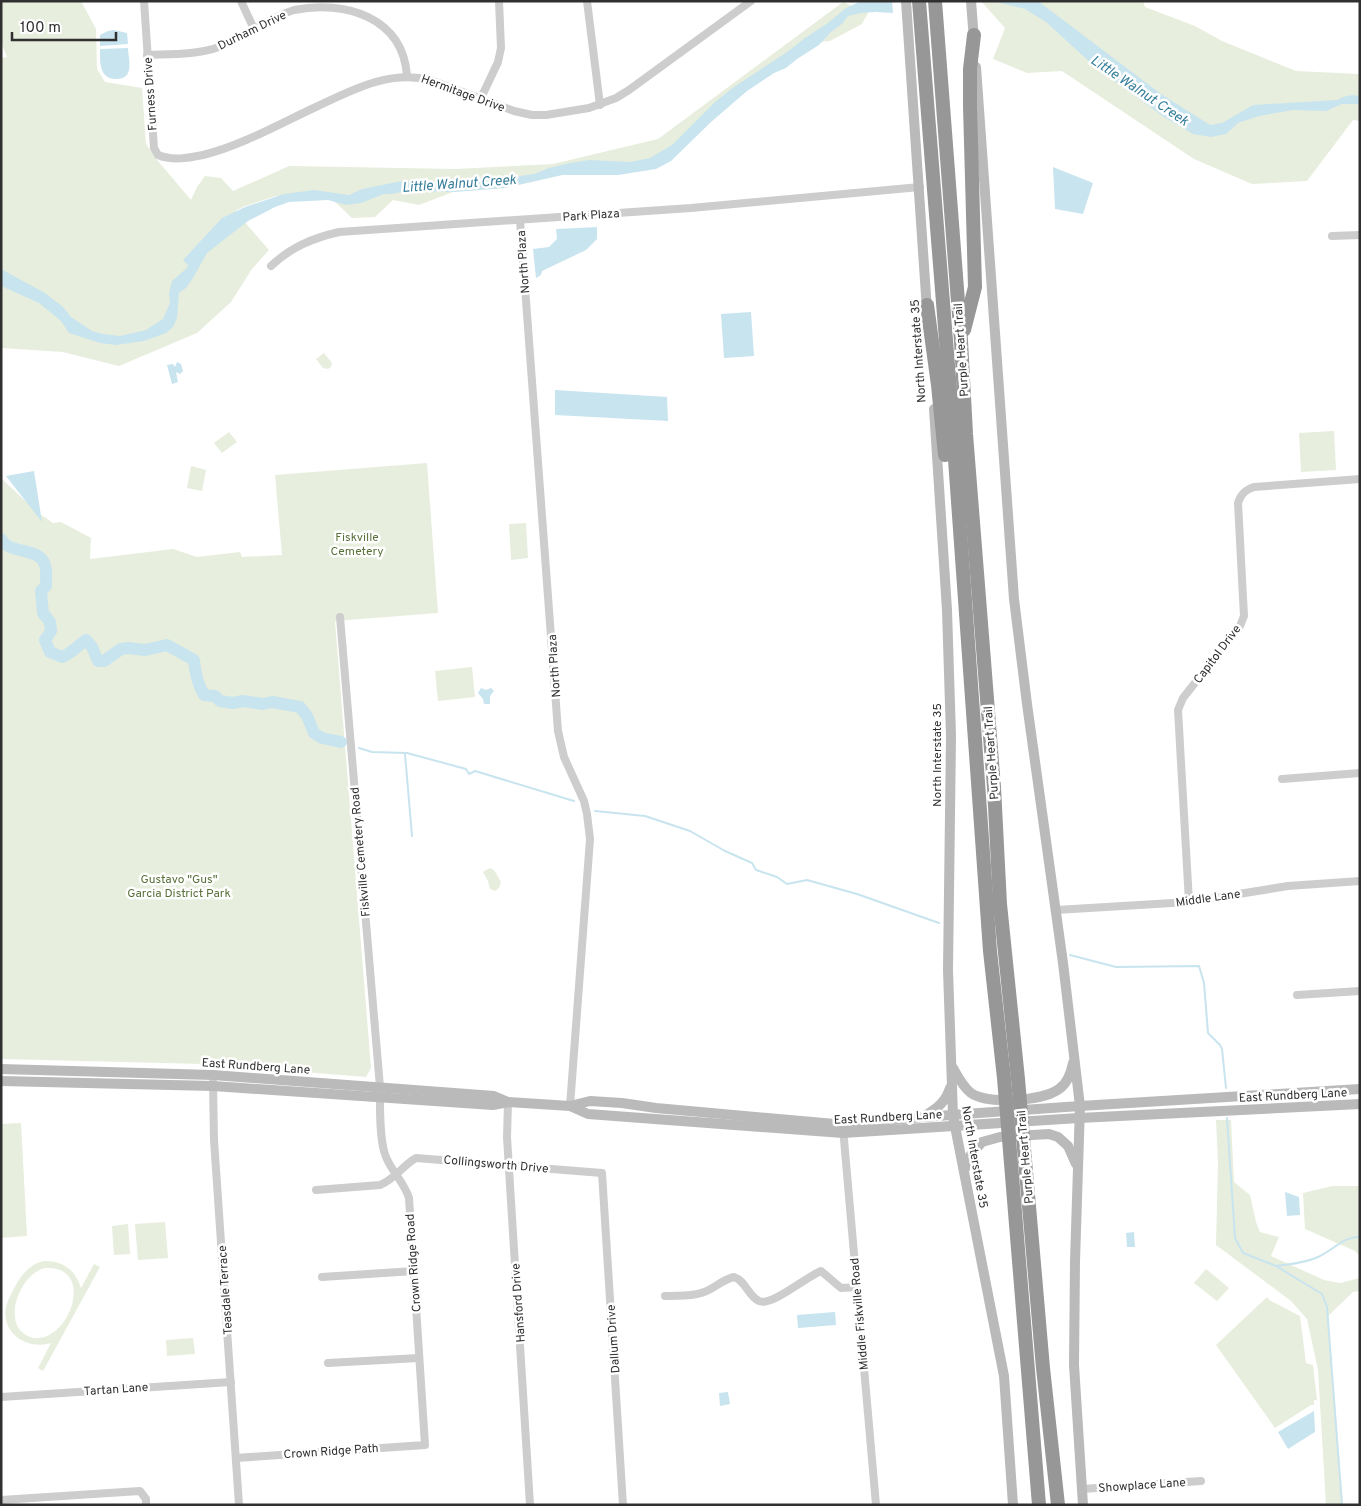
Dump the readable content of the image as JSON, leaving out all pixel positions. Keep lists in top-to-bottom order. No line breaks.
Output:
{"streets":{"highway":["Purple Heart Trail"],"main road":["North Interstate 35","East Rundberg Lane"],"street":["Durham Drive","Hermitage Drive","Furness Drive","Park Plaza","North Plaza","Capitol Drive","Fiskville Cemetery Road","Middle Lane","Collingsworth Drive","Crown Ridge Road","Teasdale Terrace","Hansford Drive","Middle Fiskville Road","Dallum Drive","Tartan Lane","Crown Ridge Path","Showplace Lane"]},"crossings":[["Durham Drive","Hermitage Drive"],["Durham Drive","Furness Drive"],["Hermitage Drive","Furness Drive"],["Park Plaza","North Plaza"],["Park Plaza","North Interstate 35"],["North Plaza","East Rundberg Lane"],["North Interstate 35","East Rundberg Lane"],["Capitol Drive","Middle Lane"],["Fiskville Cemetery Road","East Rundberg Lane"],["Fiskville Cemetery Road","Crown Ridge Road"],["East Rundberg Lane","Crown Ridge Road"],["East Rundberg Lane","Teasdale Terrace"],["East Rundberg Lane","Hansford Drive"],["East Rundberg Lane","Middle Fiskville Road"],["Collingsworth Drive","Crown Ridge Road"],["Collingsworth Drive","Hansford Drive"],["Collingsworth Drive","Dallum Drive"],["Crown Ridge Road","Crown Ridge Path"],["Teasdale Terrace","Tartan Lane"],["Teasdale Terrace","Crown Ridge Path"]],"water":["Little Walnut Creek"],"parks":["Fiskville Cemetery","Gustavo \"Gus\" Garcia District Park"],"scale_bar":"100 m"}
